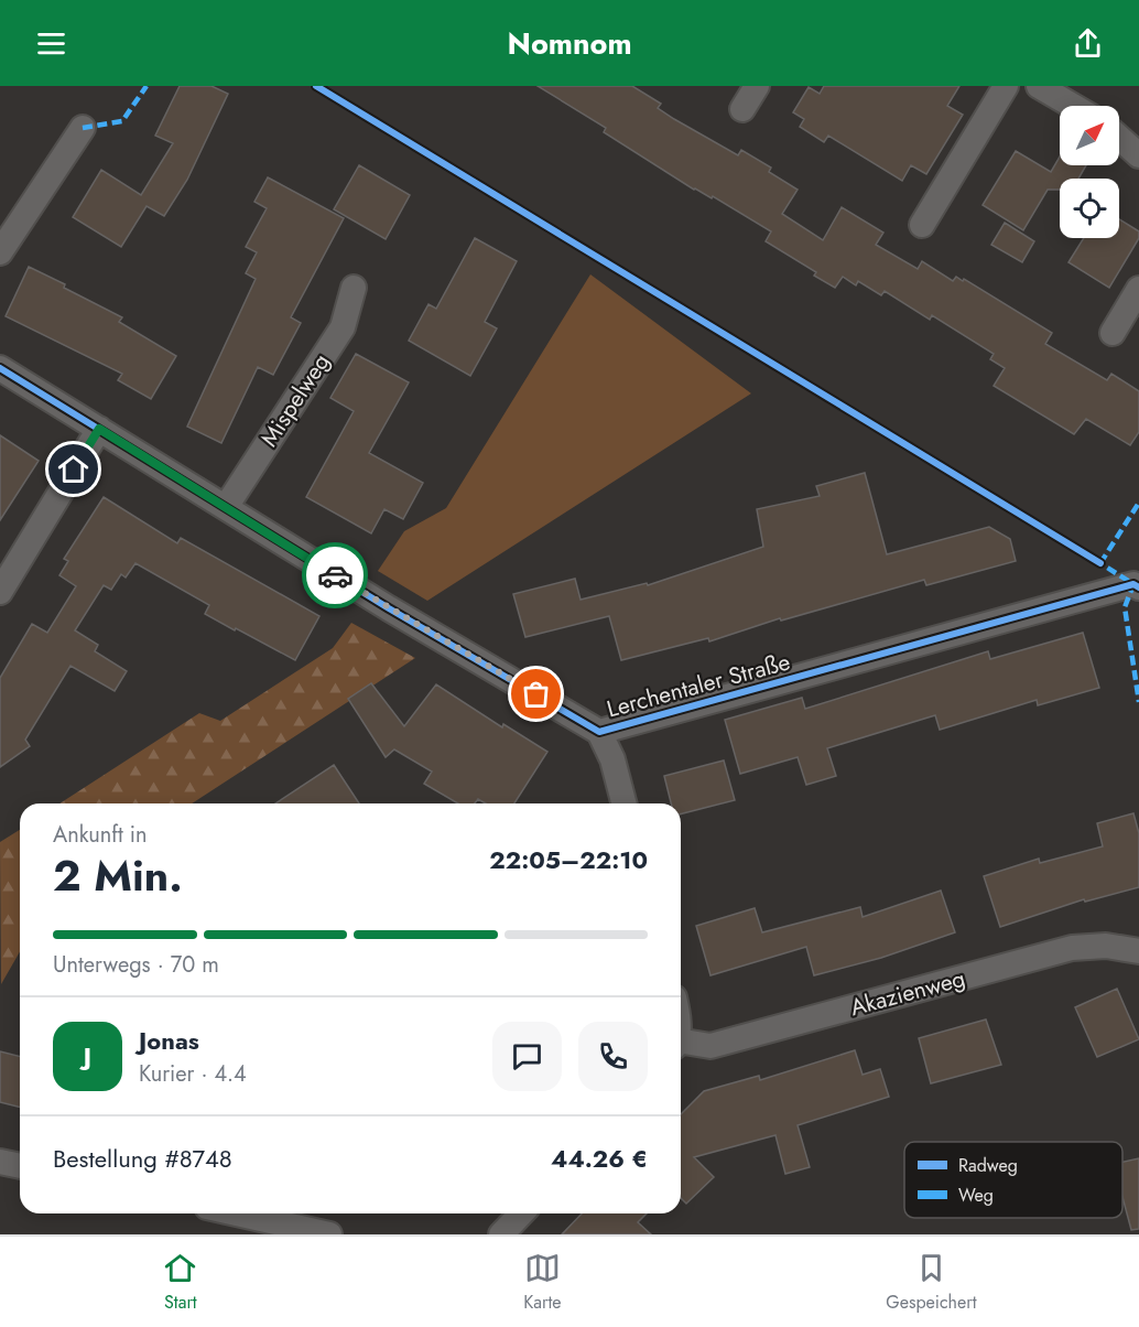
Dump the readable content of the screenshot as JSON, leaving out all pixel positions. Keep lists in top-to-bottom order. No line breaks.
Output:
{"streets":{"street":["Mispelweg","Lerchentaler Straße","Akazienweg"]},"crossings":[["Mispelweg","Lerchentaler Straße"]],"legend":["Radweg","Weg"],"north":"top right","page":{"header":"Nomnom","heading":["2 Min.","Ankunft in","22:05–22:10"],"panel":["Jonas","Kurier · 4.4","Bestellung #8748","44.26 €"],"bar":"Unterwegs · 70 m","round":"J","tabs":["Start","Karte","Gespeichert"]}}
